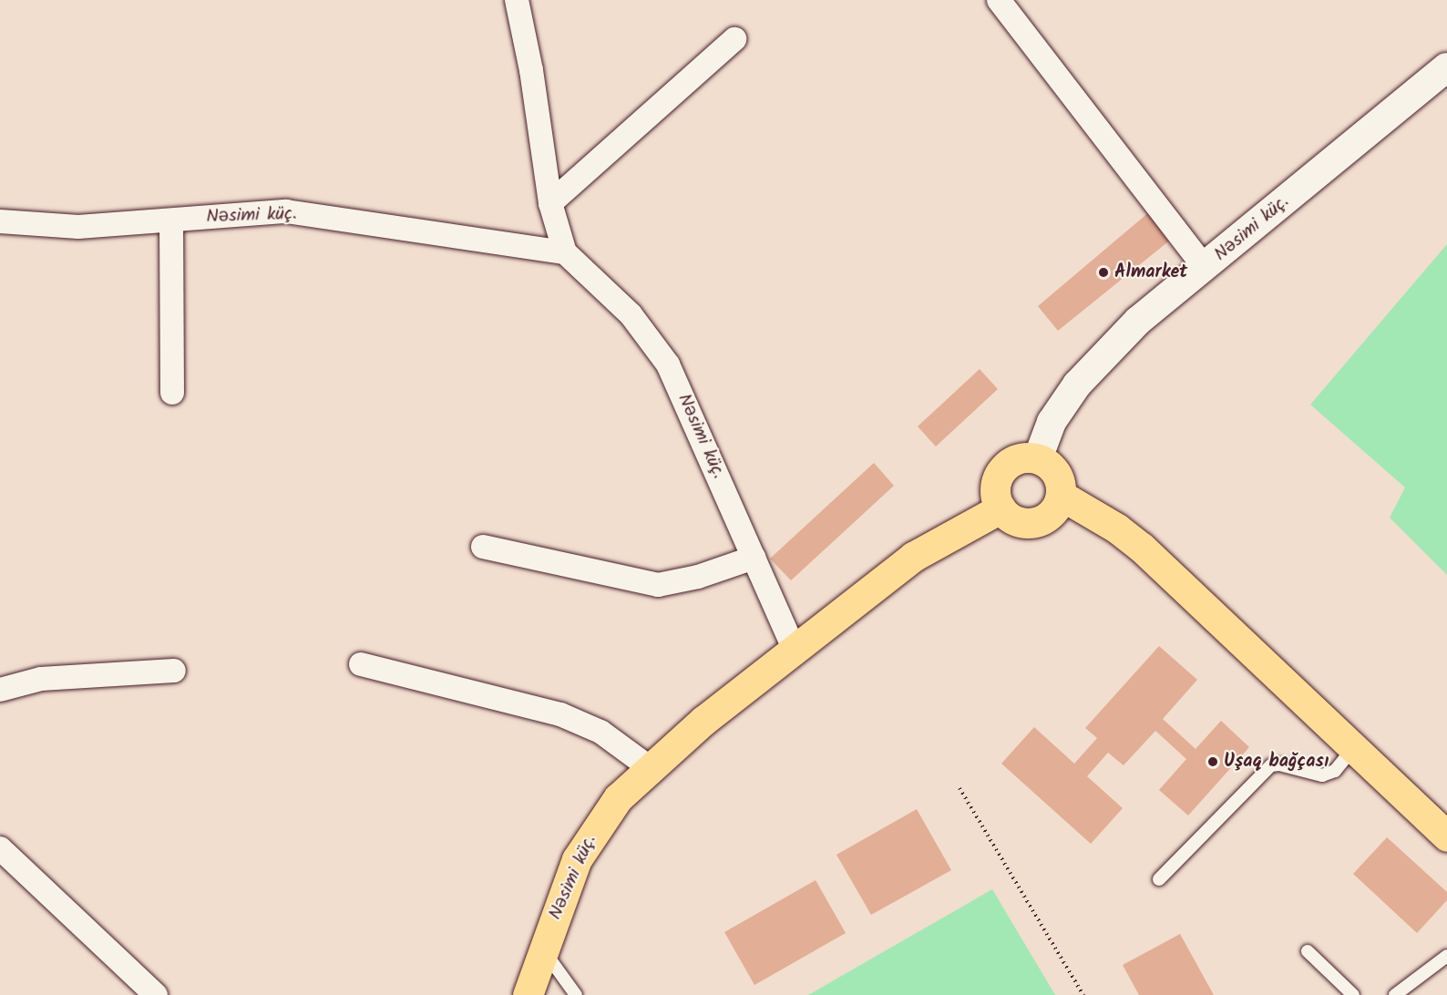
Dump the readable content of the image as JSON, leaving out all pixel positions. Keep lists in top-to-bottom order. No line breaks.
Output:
{"streets":{"main road":["Nəsimi küç."]},"places":["Almarket","Uşaq bağçası"]}
